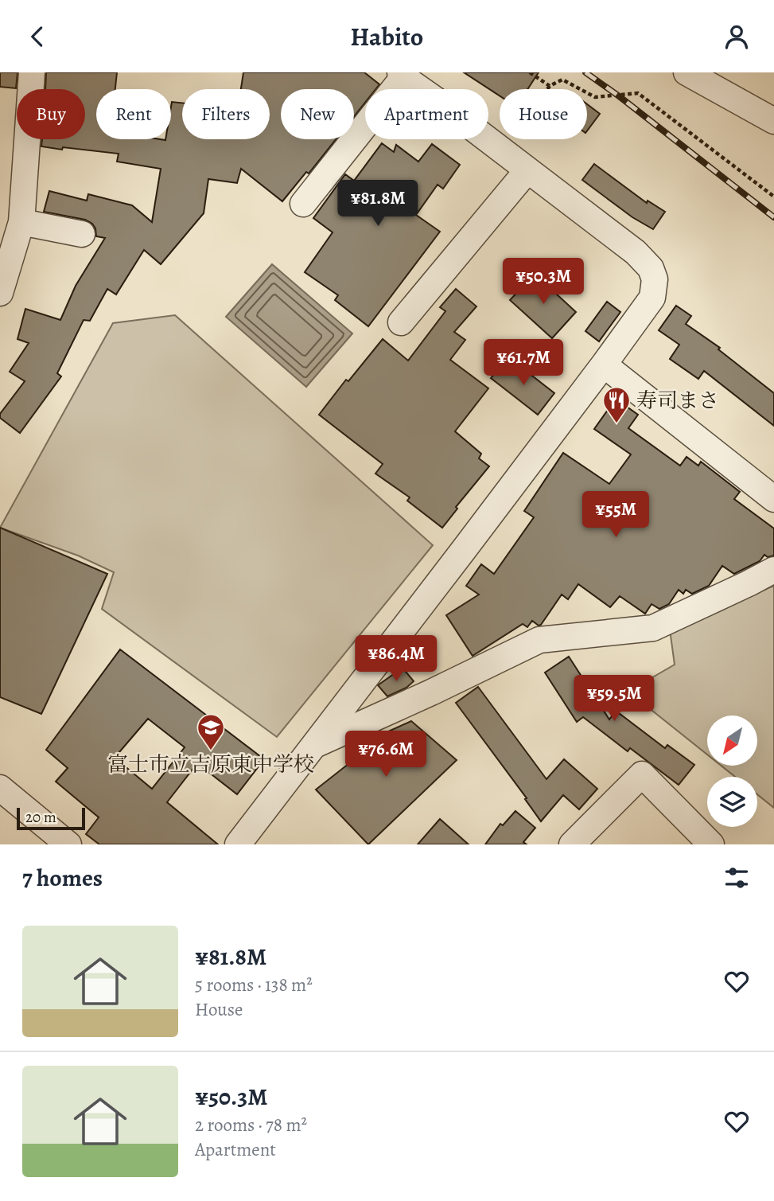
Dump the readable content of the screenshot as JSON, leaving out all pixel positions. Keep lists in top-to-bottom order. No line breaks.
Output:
{"places":{"restaurant":["寿司まさ"],"school or university":["富士市立吉原東中学校"]},"scale_bar":"20 m","north":"bottom left","page":{"header":"Habito","chip":["Buy","Rent","Filters","New","Apartment","House"],"price":["¥81.8M","¥50.3M","¥61.7M","¥55M","¥86.4M","¥59.5M","¥76.6M"],"scale":"20 m","heading":"7 homes","list":[{"name":"¥81.8M","note":"5 rooms · 138 m² · House"},{"name":"¥50.3M","note":"2 rooms · 78 m² · Apartment"}]}}
